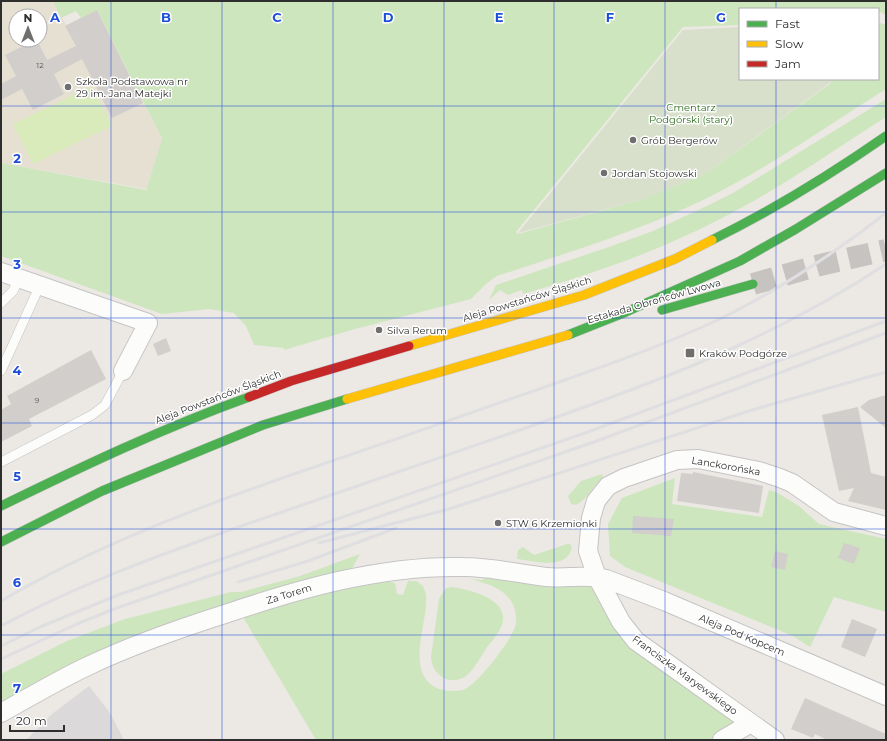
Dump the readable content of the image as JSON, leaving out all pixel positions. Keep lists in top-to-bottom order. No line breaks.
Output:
{"streets":{"main road":["Aleja Powstańców Śląskich","Estakada Obrońców Lwowa"],"street":["Lanckorońska","Za Torem","Aleja Pod Kopcem","Franciszka Maryewskiego"]},"crossings":[["Lanckorońska","Za Torem"],["Lanckorońska","Aleja Pod Kopcem"],["Lanckorońska","Franciszka Maryewskiego"],["Za Torem","Aleja Pod Kopcem"],["Za Torem","Franciszka Maryewskiego"],["Aleja Pod Kopcem","Franciszka Maryewskiego"]],"parks":["Cmentarz Podgórski (stary)"],"places":{"other":["Szkoła Podstawowa nr 29 im. Jana Matejki","Grób Bergerów","Jordan Stojowski","Silva Rerum","STW 6 Krzemionki"],"transit":["Kraków Podgórze"]},"house_numbers":["12","9"],"legend":["Fast","Slow","Jam"],"scale_bar":"20 m","north":"top","grid":{"columns":["A","B","C","D","E","F","G"],"rows":["2","3","4","5","6","7"]}}
